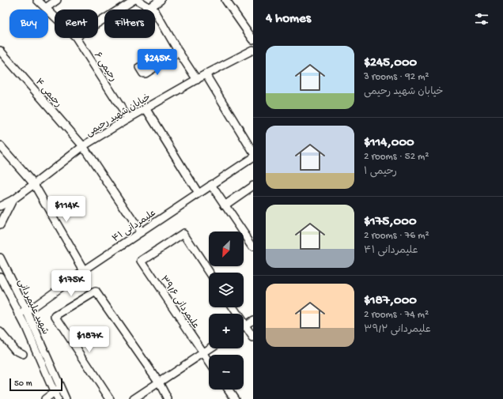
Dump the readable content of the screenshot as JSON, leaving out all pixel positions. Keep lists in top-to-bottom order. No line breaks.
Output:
{"streets":{"street":["رحیمی ۶","رحیمی ۴","خیابان شهید رحیمی","علیمردانی ۴۱","علیمردانی ۳۹/۶","شهید علیمردانی"]},"crossings":[["رحیمی ۶","خیابان شهید رحیمی"],["رحیمی ۴","خیابان شهید رحیمی"],["رحیمی ۴","علیمردانی ۴۱"],["علیمردانی ۴۱","شهید علیمردانی"]],"scale_bar":"50 m","north":"bottom left","page":{"heading":"4 homes","chip":["Buy","Rent","Filters"],"list":[{"name":"$245,000","note":"3 rooms · 92 m² · خیابان شهید رحیمی"},{"name":"$114,000","note":"2 rooms · 52 m² · رحیمی ۱"},{"name":"$175,000","note":"2 rooms · 76 m² · علیمردانی ۴۱"},{"name":"$187,000","note":"2 rooms · 74 m² · علیمردانی ۳۹/۲"}],"price":["$245K","$114K","$175K","$187K"],"map_buttons":["+","−"],"scale":"50 m"}}
